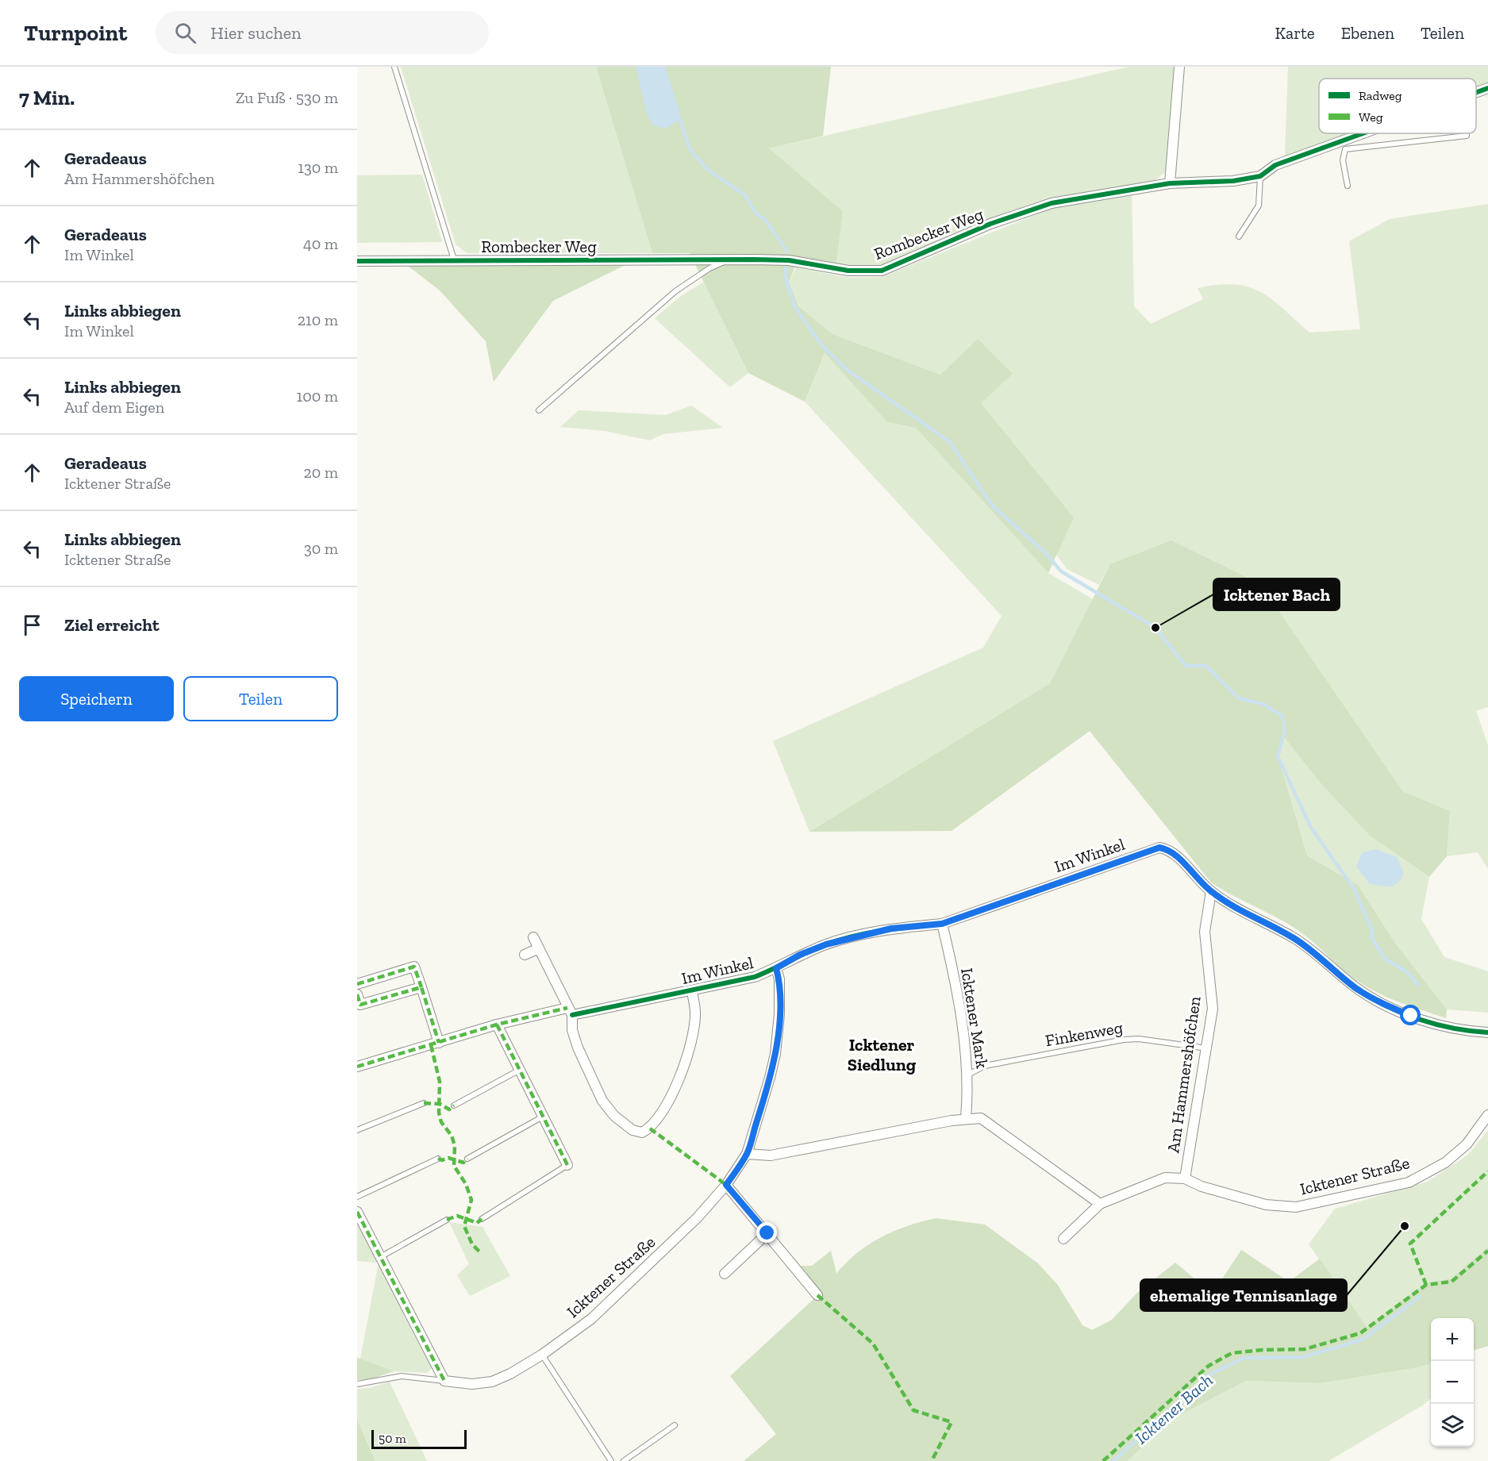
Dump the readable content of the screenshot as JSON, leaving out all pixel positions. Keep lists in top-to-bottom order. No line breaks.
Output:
{"streets":{"street":["Rombecker Weg","Im Winkel","Icktener Mark","Am Hammershöfchen","Icktener Straße"],"lane":["Finkenweg"]},"crossings":[["Im Winkel","Icktener Mark"],["Im Winkel","Am Hammershöfchen"],["Im Winkel","Icktener Straße"],["Icktener Mark","Finkenweg"],["Finkenweg","Am Hammershöfchen"],["Am Hammershöfchen","Icktener Straße"]],"districts":["Icktener Siedlung"],"water":["Icktener Bach"],"places":["Icktener Bach","ehemalige Tennisanlage"],"legend":["Radweg","Weg"],"scale_bar":"50 m","page":{"header":"Turnpoint","search":"Hier suchen","nav":["Karte","Ebenen","Teilen"],"heading":["7 Min.","Zu Fuß · 530 m"],"list":[["Geradeaus","Am Hammershöfchen","130 m"],["Geradeaus","Im Winkel","40 m"],["Links abbiegen","Im Winkel","210 m"],["Links abbiegen","Auf dem Eigen","100 m"],["Geradeaus","Icktener Straße","20 m"],["Links abbiegen","Icktener Straße","30 m"],"Ziel erreicht"],"buttons":["Speichern","Teilen"],"map_buttons":["+","−"],"scale":"50 m"}}
